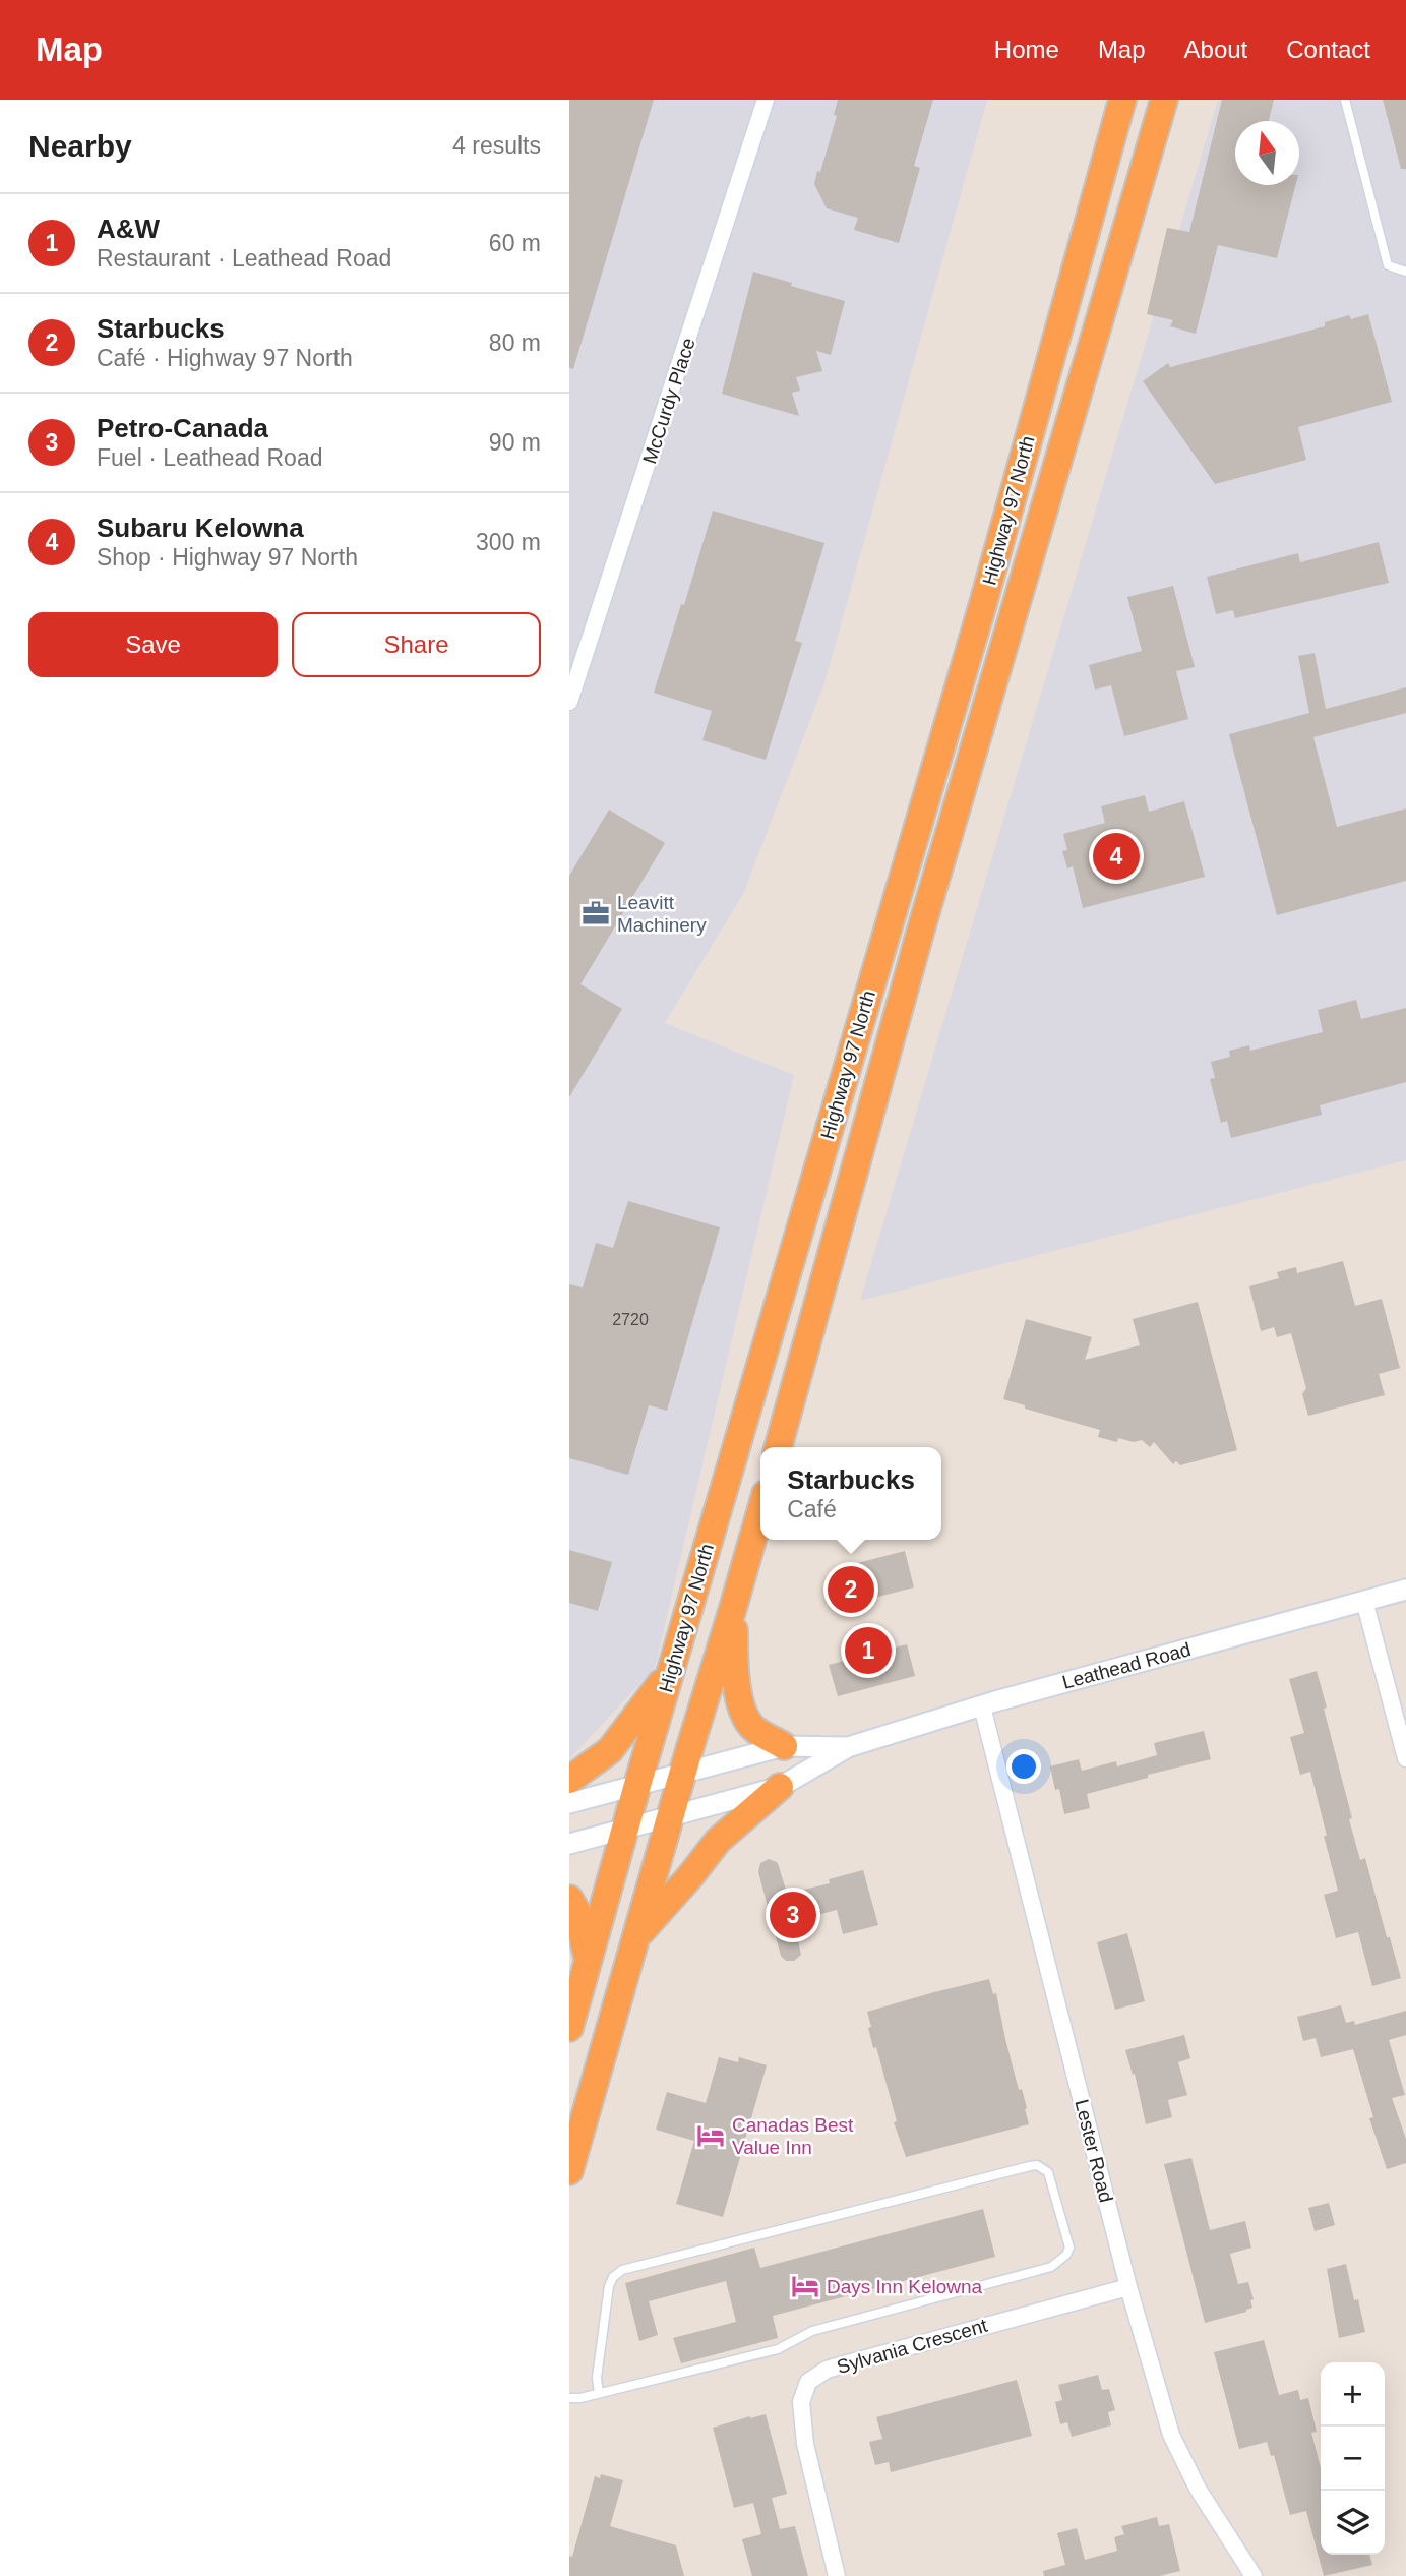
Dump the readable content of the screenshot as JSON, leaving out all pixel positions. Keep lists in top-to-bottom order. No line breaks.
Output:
{"streets":{"highway":["Highway 97 North"],"street":["McCurdy Place","Leathead Road","Lester Road","Sylvania Crescent"]},"crossings":[["Highway 97 North","Leathead Road"],["Leathead Road","Lester Road"],["Lester Road","Sylvania Crescent"]],"places":{"office":["Leavitt Machinery"],"hotel":["Canadas Best Value Inn","Days Inn Kelowna"]},"house_numbers":["2720"],"north":"top","page":{"header":"Map","nav":["Home","Map","About","Contact"],"heading":["Nearby","4 results"],"list":[{"mark":"1","name":"A&W","note":"Restaurant · Leathead Road","value":"60 m"},{"mark":"2","name":"Starbucks","note":"Café · Highway 97 North","value":"80 m"},{"mark":"3","name":"Petro-Canada","note":"Fuel · Leathead Road","value":"90 m"},{"mark":"4","name":"Subaru Kelowna","note":"Shop · Highway 97 North","value":"300 m"}],"buttons":["Save","Share"],"pins":["4","2","1","3"],"popup":["Starbucks","Café"],"map_buttons":["+","−"]}}
